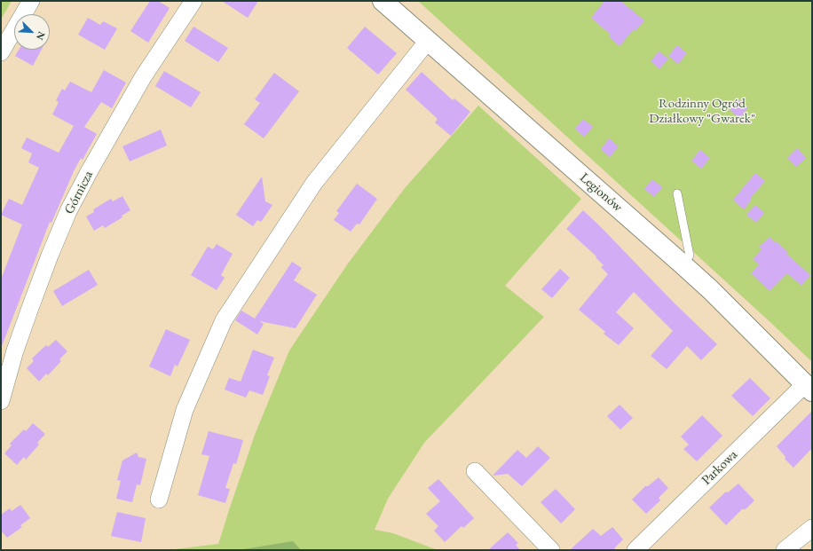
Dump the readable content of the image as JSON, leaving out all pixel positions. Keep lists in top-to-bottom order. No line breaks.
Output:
{"streets":{"street":["Górnicza","Legionów","Parkowa"]},"crossings":[["Legionów","Parkowa"]],"parks":["Rodzinny Ogród Działkowy \"Gwarek\""],"north":"bottom right"}
